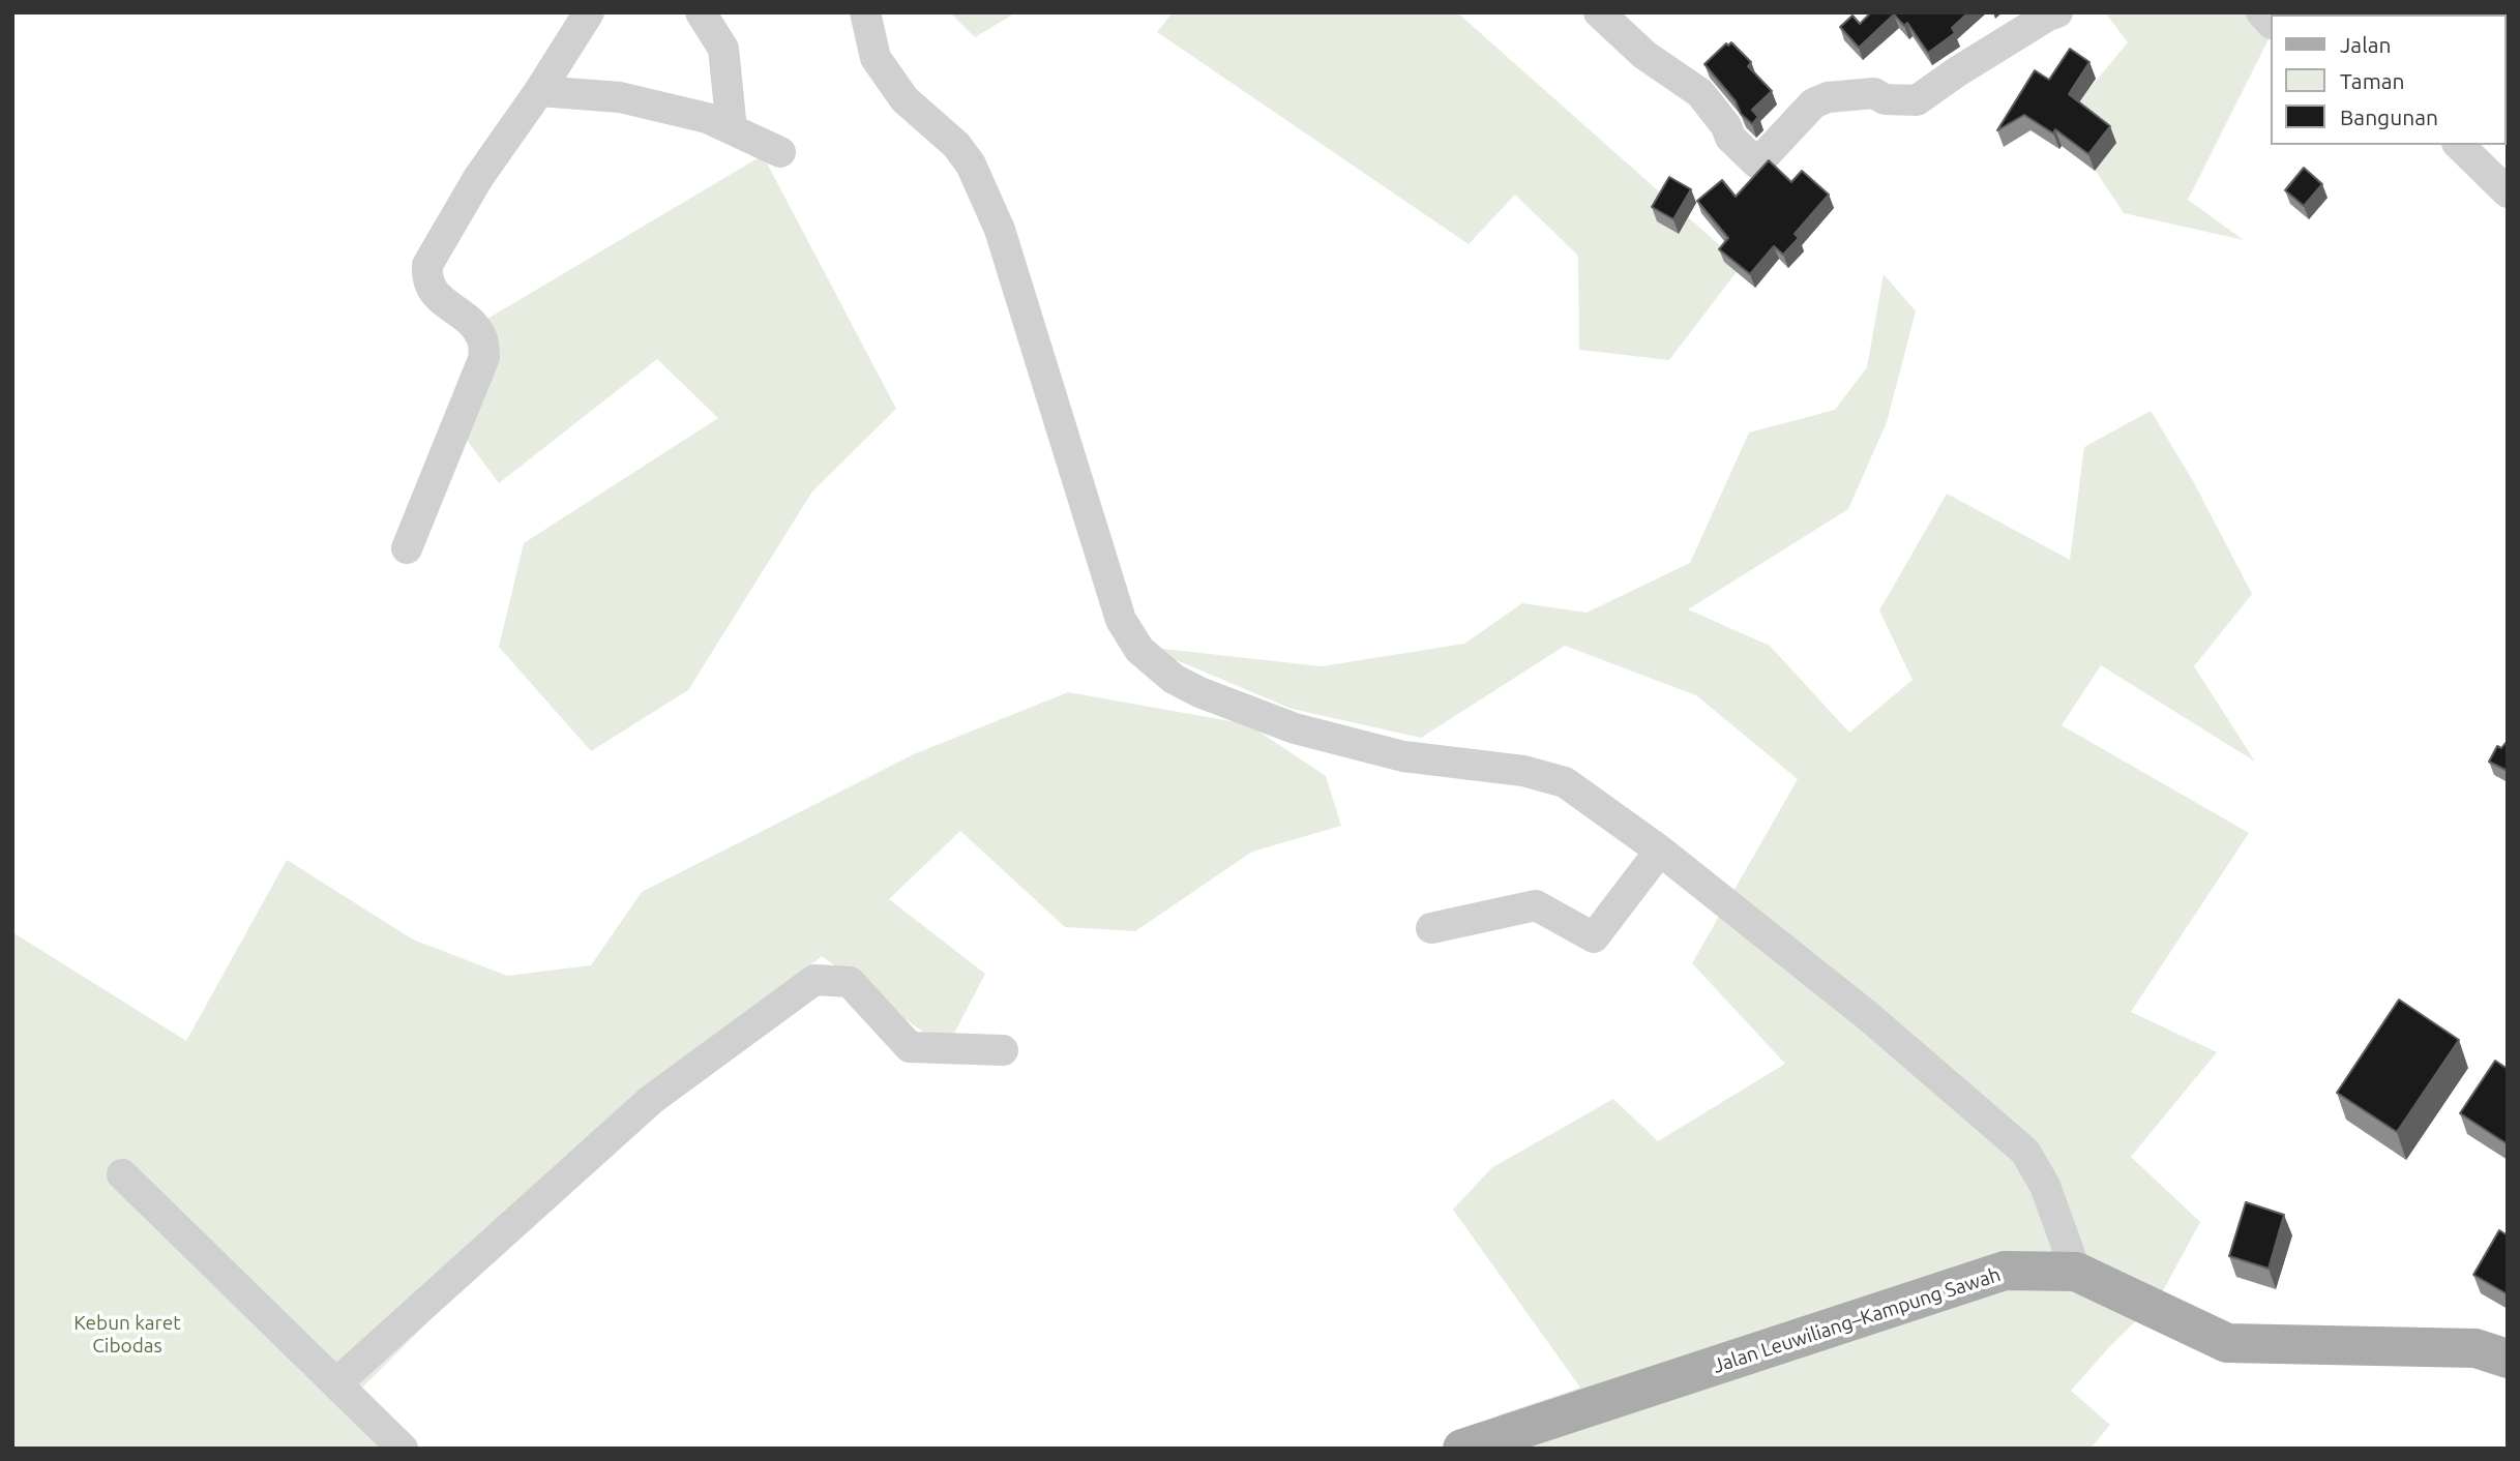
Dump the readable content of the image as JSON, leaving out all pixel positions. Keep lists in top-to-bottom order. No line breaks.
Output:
{"streets":{"main road":["Jalan Leuwiliang–Kampung Sawah"]},"parks":["Kebun karet Cibodas"],"legend":["Jalan","Taman","Bangunan"]}
